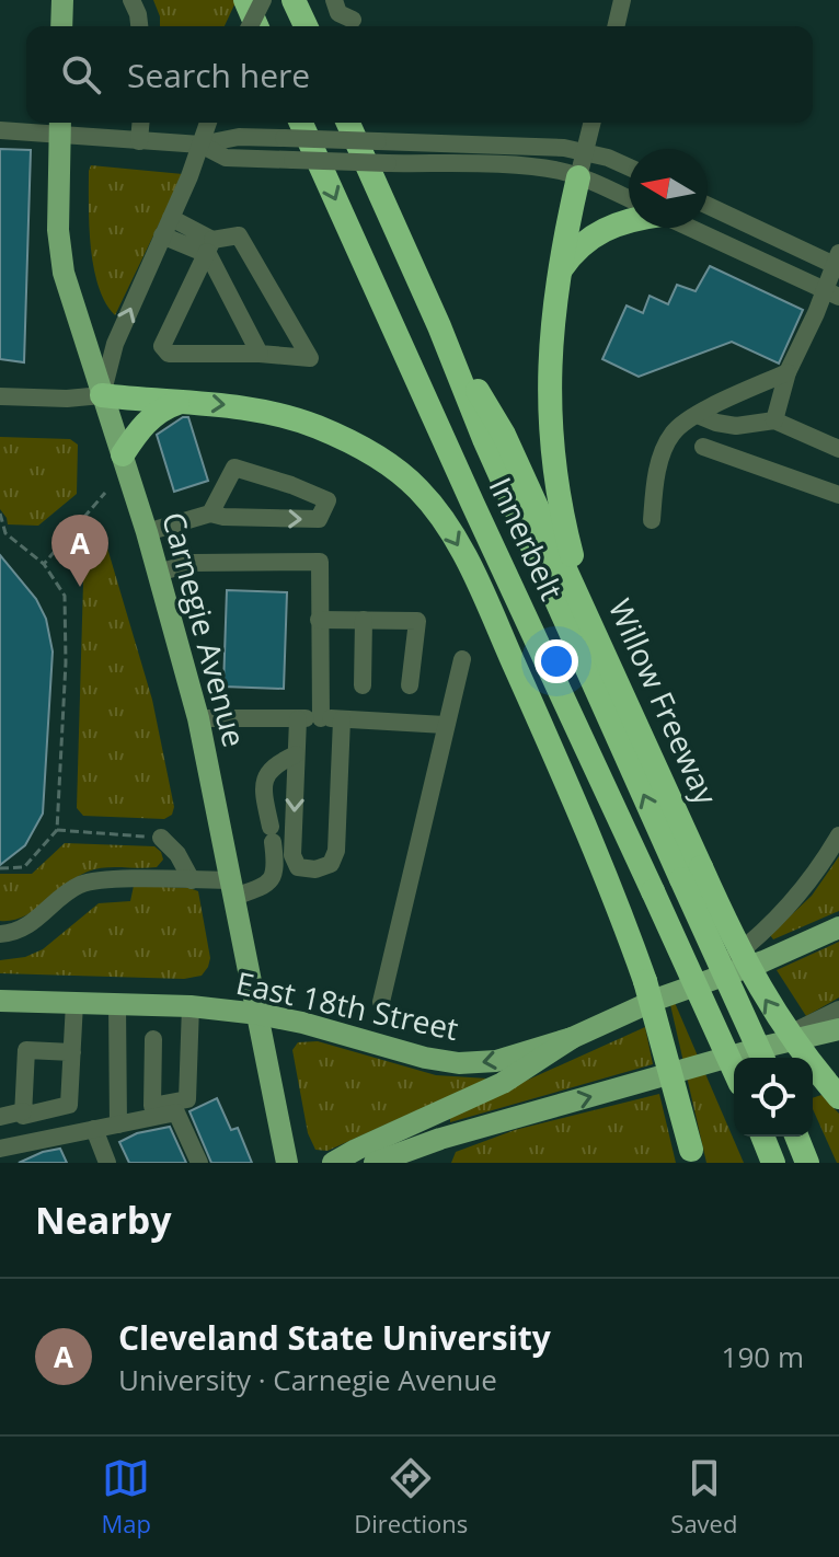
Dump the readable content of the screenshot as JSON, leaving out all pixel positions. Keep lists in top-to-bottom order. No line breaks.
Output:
{"streets":{"highway":["Innerbelt","Willow Freeway"],"main road":["Carnegie Avenue","East 18th Street"]},"crossings":[["Innerbelt","Willow Freeway"],["Carnegie Avenue","East 18th Street"]],"north":"left","page":{"search":"Search here","pins":"A","heading":"Nearby","list":[{"mark":"A","name":"Cleveland State University","note":"University · Carnegie Avenue","value":"190 m"}],"nav":["Map","Directions","Saved"]}}
